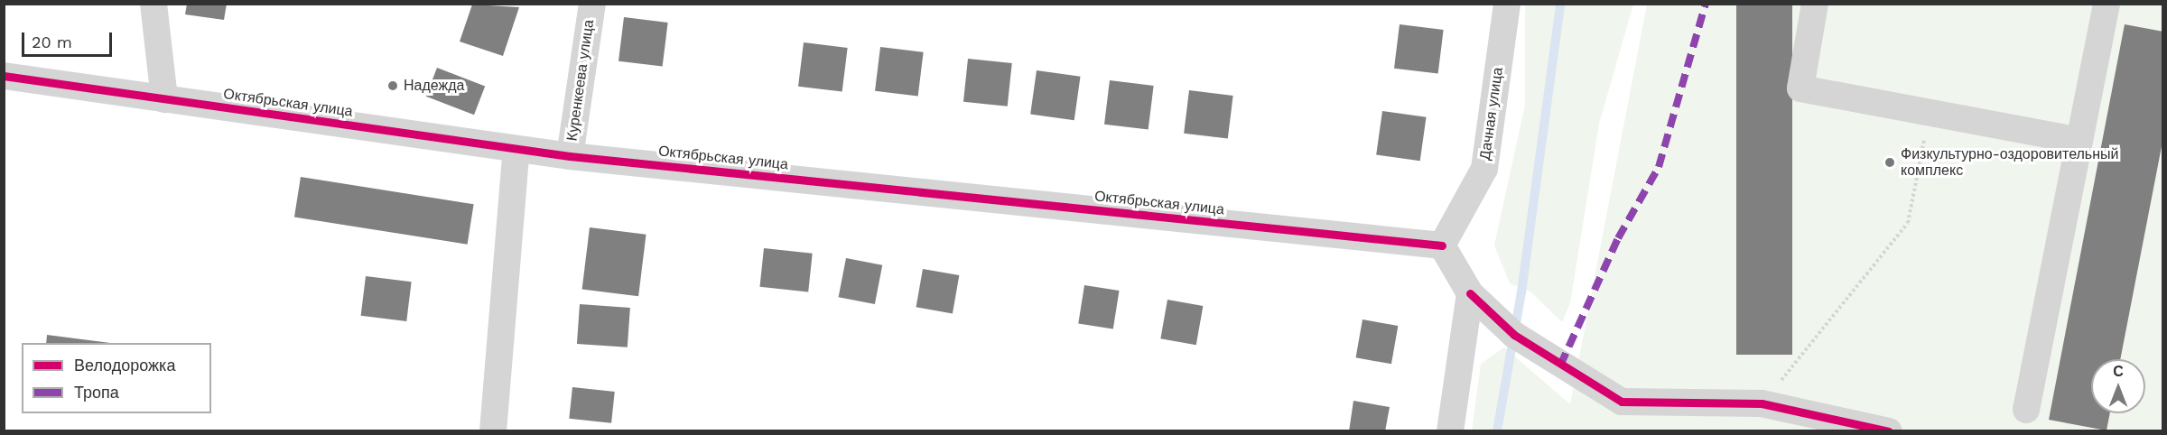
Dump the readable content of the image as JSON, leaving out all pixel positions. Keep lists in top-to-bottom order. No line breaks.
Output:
{"streets":{"street":["Куренкеева улица","Октябрьская улица","Дачная улица"]},"crossings":[["Куренкеева улица","Октябрьская улица"],["Октябрьская улица","Дачная улица"]],"places":["Надежда","Физкультурно-оздоровительный комплекс"],"legend":["Велодорожка","Тропа"],"scale_bar":"20 m","north":"top"}
